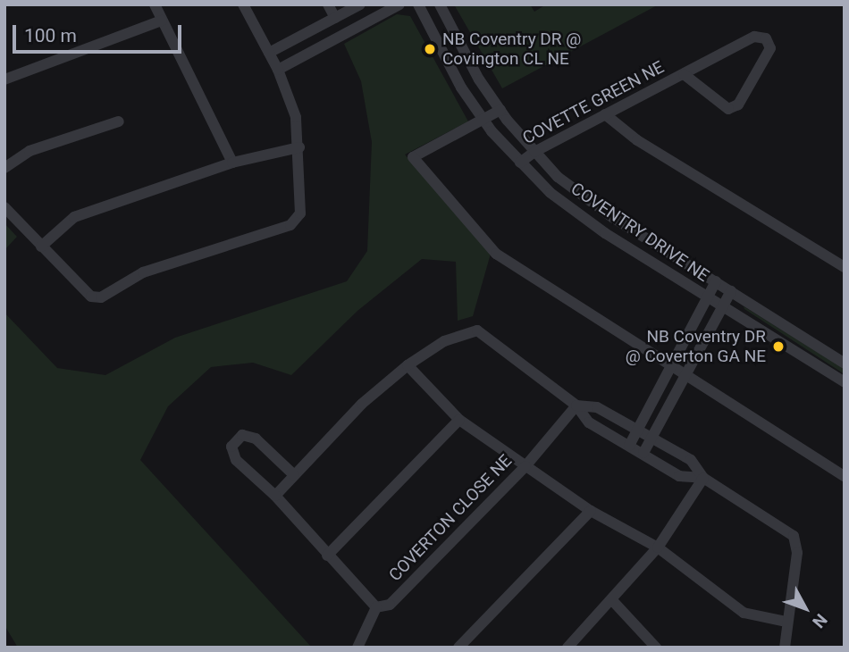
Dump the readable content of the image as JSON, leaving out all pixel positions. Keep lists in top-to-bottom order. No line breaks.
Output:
{"streets":{"street":["COVETTE GREEN NE","COVENTRY DRIVE NE","COVERTON CLOSE NE"]},"crossings":[["COVETTE GREEN NE","COVENTRY DRIVE NE"]],"places":["NB Coventry DR @ Covington CL NE","NB Coventry DR @ Coverton GA NE"],"scale_bar":"100 m","north":"bottom right"}
